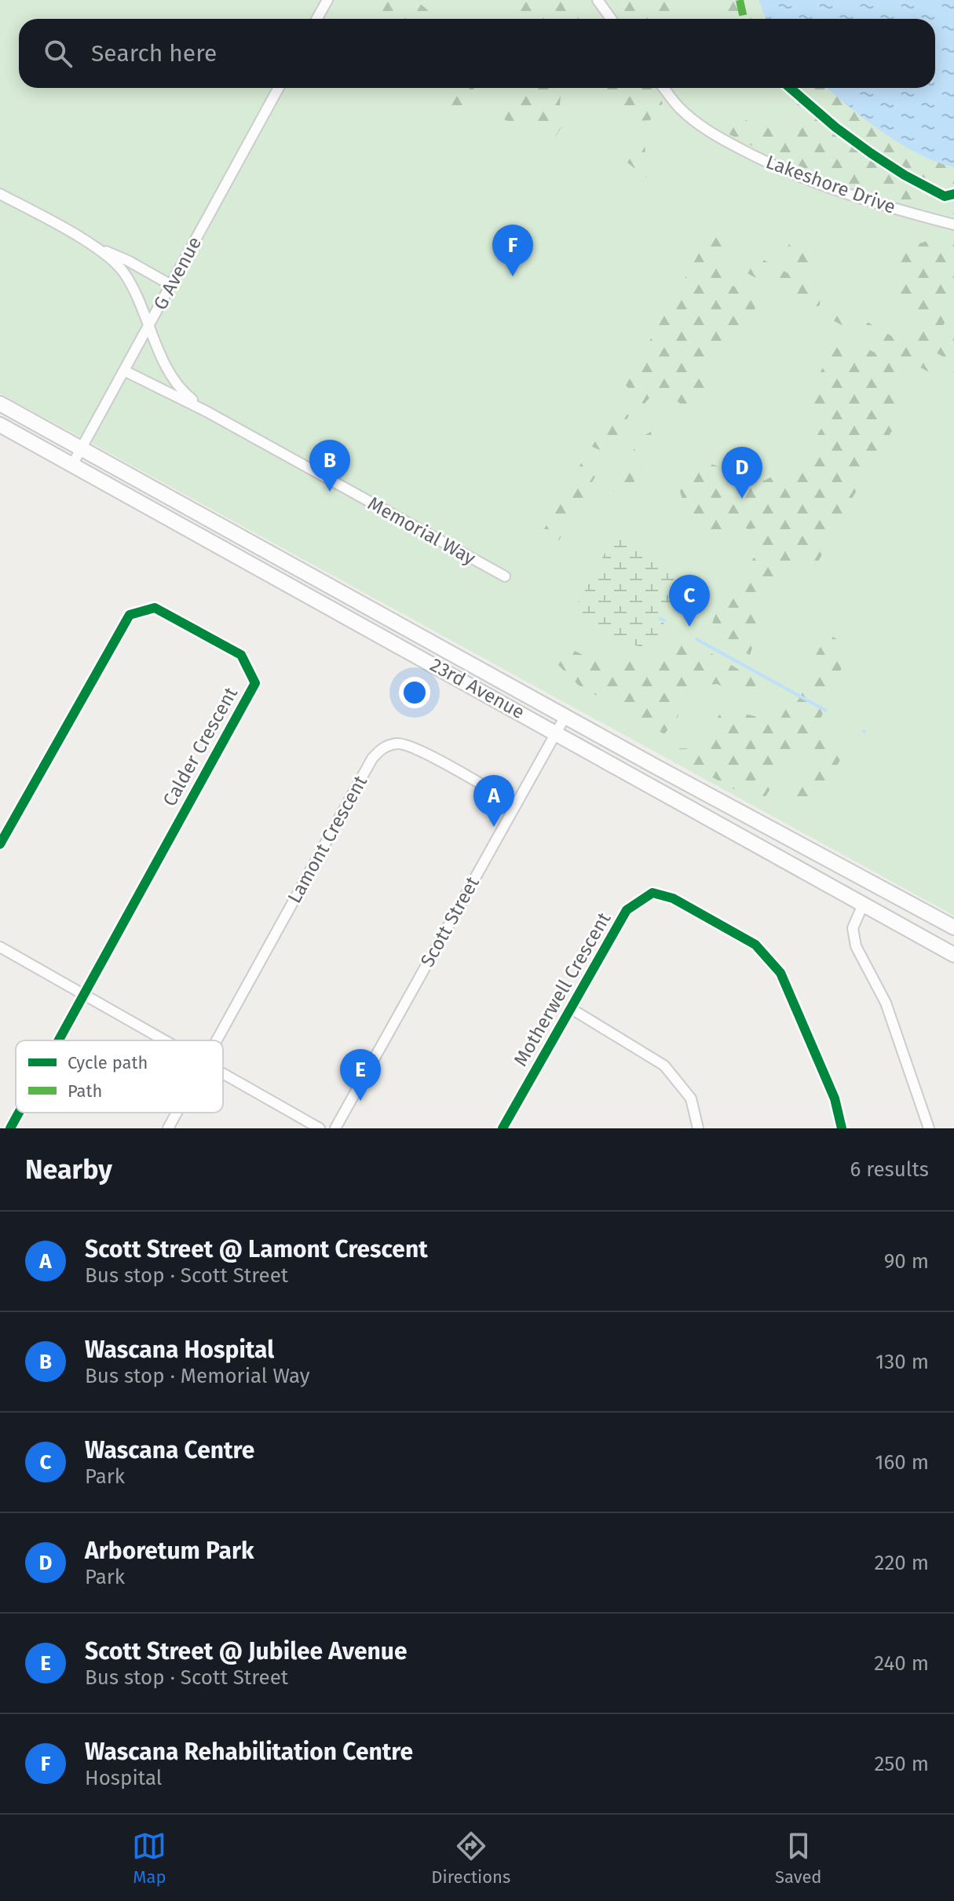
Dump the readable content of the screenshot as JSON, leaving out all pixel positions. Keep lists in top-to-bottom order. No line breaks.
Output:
{"streets":{"main road":["23rd Avenue"],"street":["Lakeshore Drive","G Avenue","Memorial Way","Calder Crescent","Lamont Crescent","Scott Street","Motherwell Crescent"]},"crossings":[["G Avenue","Memorial Way"],["G Avenue","23rd Avenue"],["23rd Avenue","Scott Street"],["Lamont Crescent","Scott Street"]],"legend":["Cycle path","Path"],"page":{"search":"Search here","pins":["F","B","D","C","A","E"],"heading":["Nearby","6 results"],"list":[{"mark":"A","name":"Scott Street @ Lamont Crescent","note":"Bus stop · Scott Street","value":"90 m"},{"mark":"B","name":"Wascana Hospital","note":"Bus stop · Memorial Way","value":"130 m"},{"mark":"C","name":"Wascana Centre","note":"Park","value":"160 m"},{"mark":"D","name":"Arboretum Park","note":"Park","value":"220 m"},{"mark":"E","name":"Scott Street @ Jubilee Avenue","note":"Bus stop · Scott Street","value":"240 m"},{"mark":"F","name":"Wascana Rehabilitation Centre","note":"Hospital","value":"250 m"}],"nav":["Map","Directions","Saved"]}}
